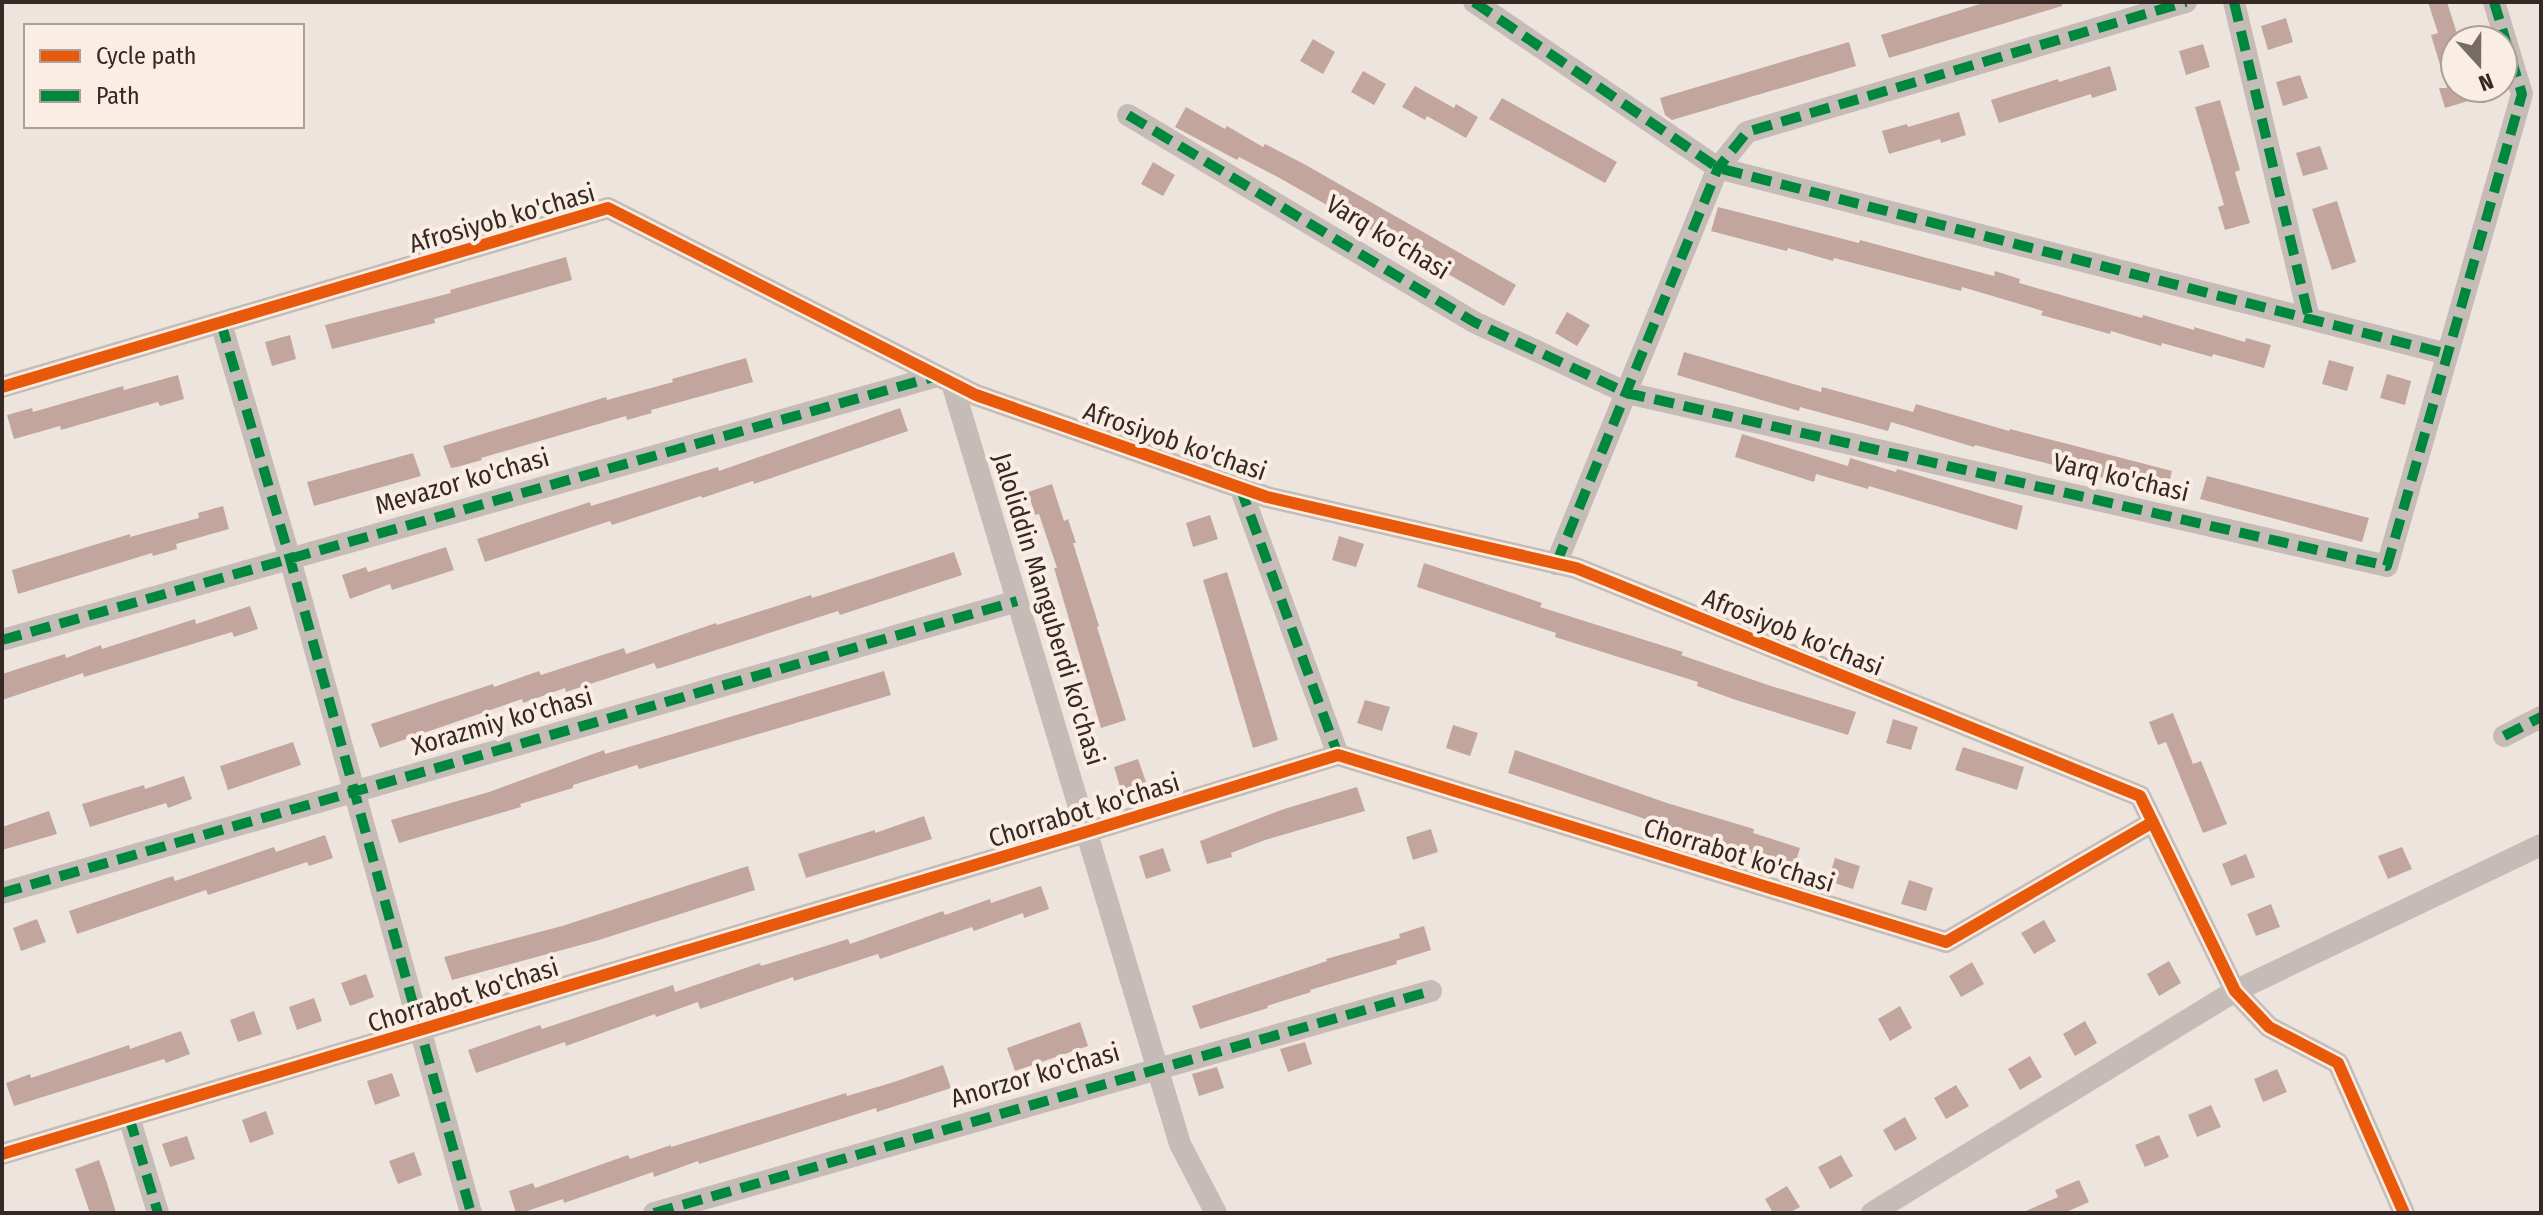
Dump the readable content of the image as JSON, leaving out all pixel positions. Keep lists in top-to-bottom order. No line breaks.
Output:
{"streets":{"street":["Afrosiyob ko'chasi","Varq ko'chasi","Mevazor ko'chasi","Jaloliddin Manguberdi ko'chasi","Xorazmiy ko'chasi","Chorrabot ko'chasi","Anorzor ko'chasi"]},"crossings":[["Afrosiyob ko'chasi","Mevazor ko'chasi"],["Afrosiyob ko'chasi","Jaloliddin Manguberdi ko'chasi"],["Afrosiyob ko'chasi","Chorrabot ko'chasi"],["Mevazor ko'chasi","Jaloliddin Manguberdi ko'chasi"],["Jaloliddin Manguberdi ko'chasi","Xorazmiy ko'chasi"],["Jaloliddin Manguberdi ko'chasi","Chorrabot ko'chasi"],["Jaloliddin Manguberdi ko'chasi","Anorzor ko'chasi"]],"legend":["Cycle path","Path"],"north":"bottom"}
